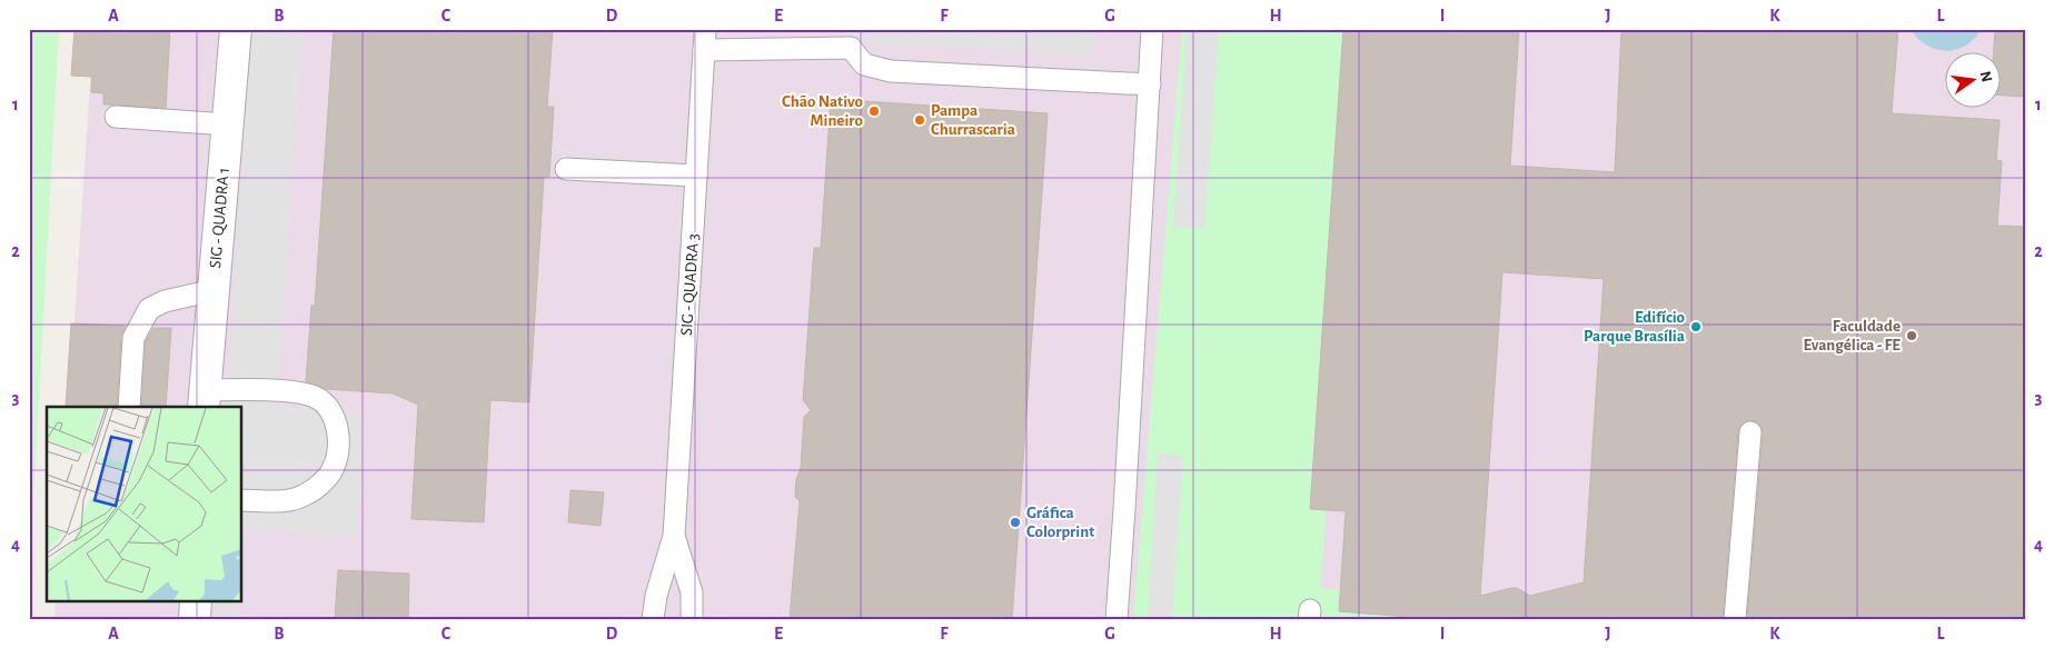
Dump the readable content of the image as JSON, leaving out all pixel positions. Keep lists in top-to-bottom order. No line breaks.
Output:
{"streets":{"street":["SIG - QUADRA 1"],"lane":["SIG - QUADRA 3"]},"places":["Chão Nativo Mineiro","Pampa Churrascaria","Edifício Parque Brasília","Faculdade Evangélica - FE","Gráfica Colorprint"],"north":"right","grid":{"columns":["A","B","C","D","E","F","G","H","I","J","K","L"],"rows":["1","2","3","4"]}}
